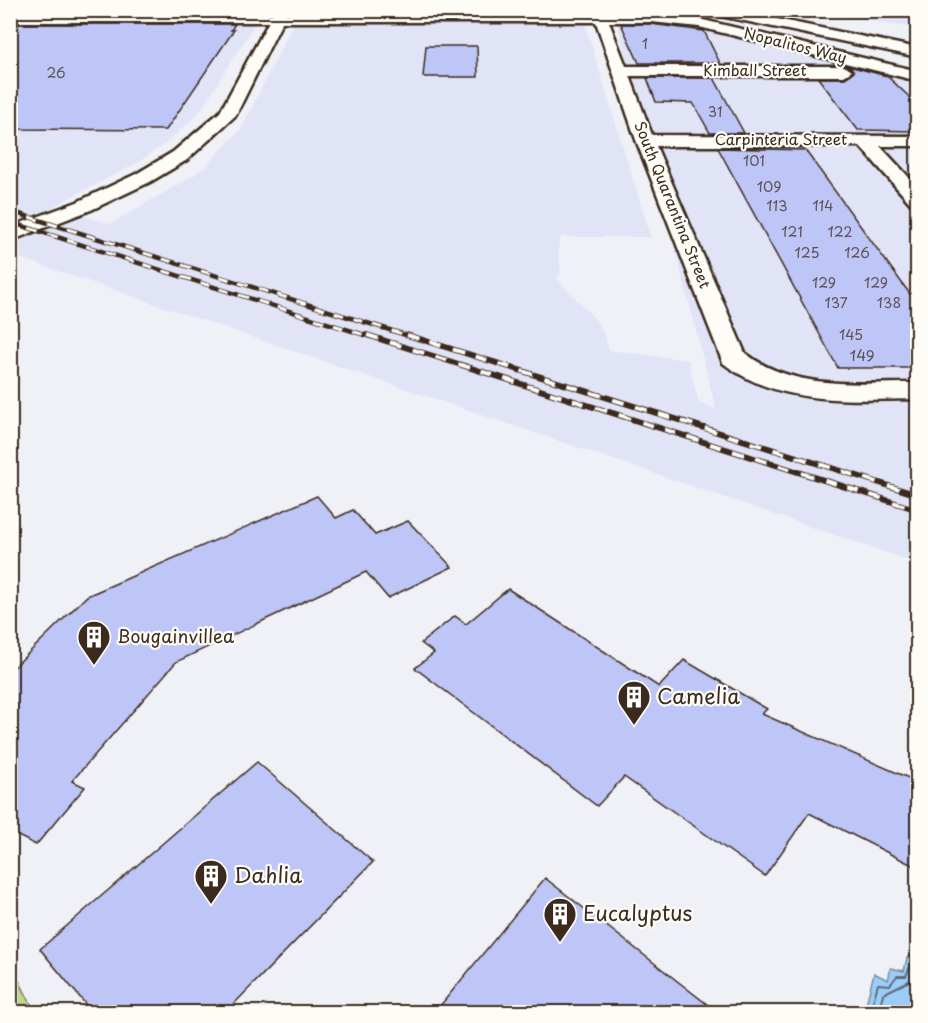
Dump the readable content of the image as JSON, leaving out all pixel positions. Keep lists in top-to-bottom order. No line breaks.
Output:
{"streets":{"main road":["Nopalitos Way","Kimball Street","Carpinteria Street","South Quarantina Street"]},"crossings":[["Nopalitos Way","Kimball Street"],["Nopalitos Way","South Quarantina Street"],["Kimball Street","South Quarantina Street"],["Carpinteria Street","South Quarantina Street"]],"places":{"building":["Bougainvillea","Camelia","Dahlia","Eucalyptus"]},"house_numbers":["1","26","31","101","109","113","114","121","122","125","126","129","129","137","138","145","149"]}
